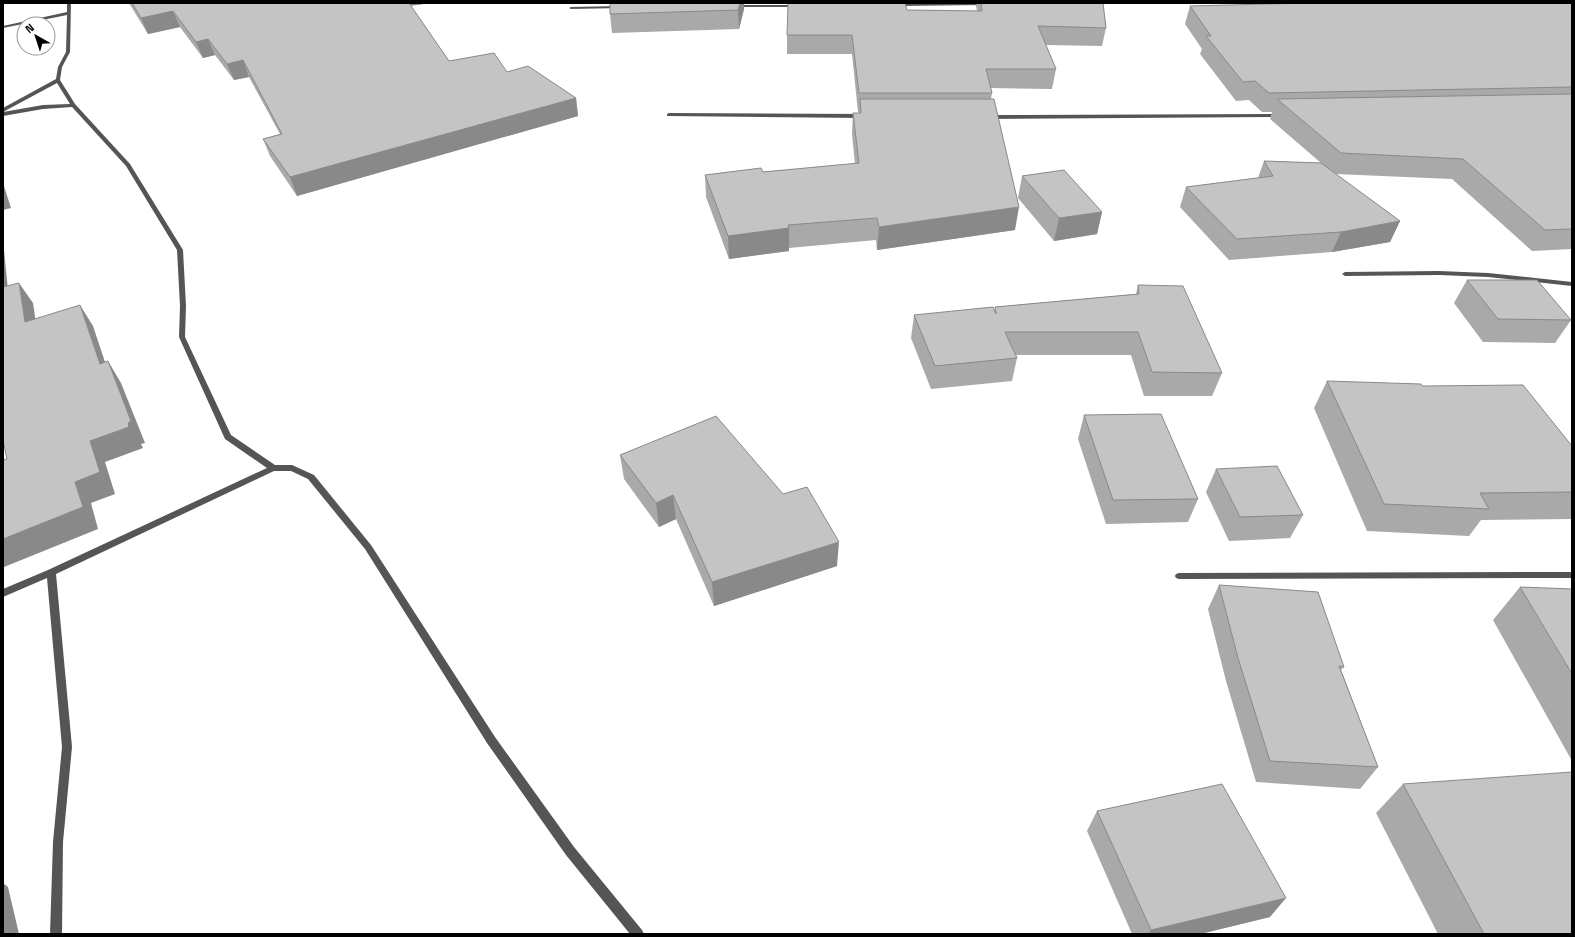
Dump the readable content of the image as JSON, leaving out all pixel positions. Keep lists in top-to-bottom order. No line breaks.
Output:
{"north":"top left"}
